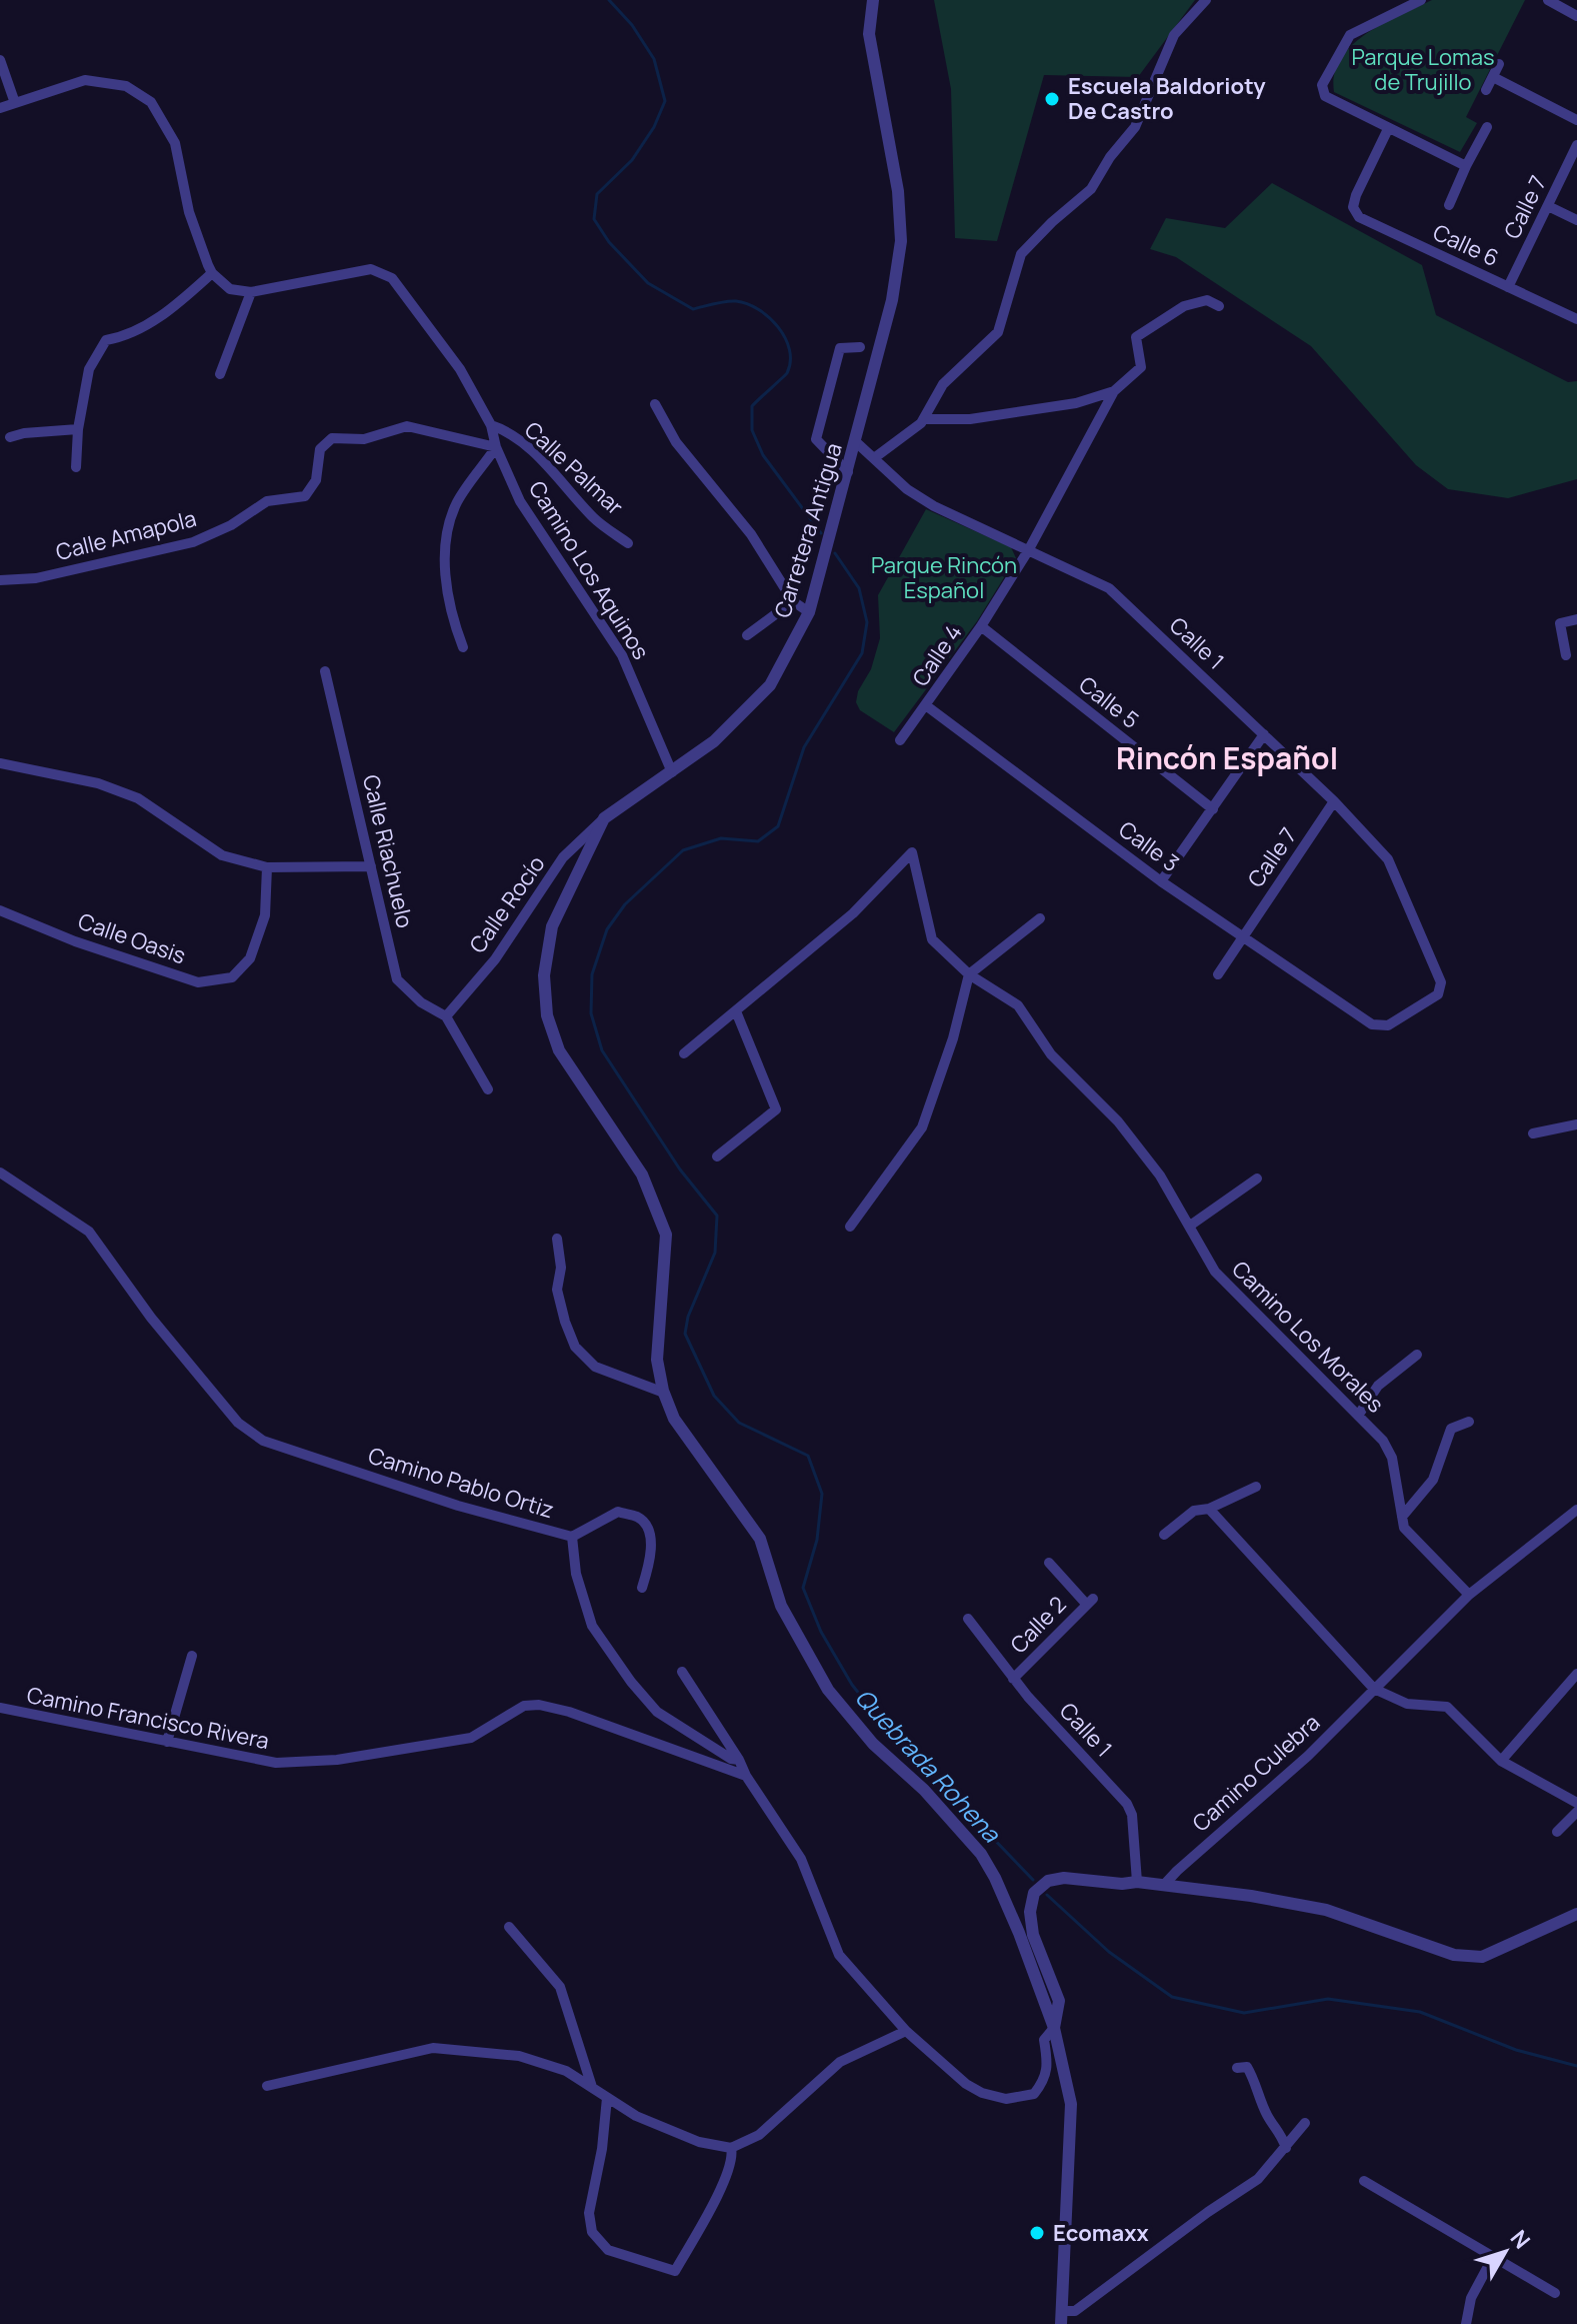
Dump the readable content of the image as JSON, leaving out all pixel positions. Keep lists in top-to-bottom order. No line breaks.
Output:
{"streets":{"street":["Calle 7","Calle 6","Calle Palmar","Carretera Antigua","Calle Amapola","Camino Los Aquinos","Calle 1","Calle 4","Calle 5","Calle 3","Calle Riachuelo","Calle Rocío","Calle Oasis","Camino Los Morales","Camino Pablo Ortiz","Calle 2","Camino Francisco Rivera","Camino Culebra"]},"crossings":[["Calle 7","Calle 6"],["Calle 7","Calle 1"],["Calle 7","Calle 3"],["Calle Palmar","Camino Los Aquinos"],["Carretera Antigua","Camino Los Aquinos"],["Carretera Antigua","Calle 1"],["Carretera Antigua","Calle Rocío"],["Calle Amapola","Camino Los Aquinos"],["Calle 1","Calle 4"],["Calle 1","Calle 3"],["Calle 1","Calle 2"],["Calle 4","Calle 5"],["Calle 4","Calle 3"],["Calle Riachuelo","Calle Rocío"],["Camino Los Morales","Camino Culebra"]],"districts":["Rincón Español"],"water":["Quebrada Rohena"],"parks":["Parque Lomas de Trujillo","Parque Rincón Español"],"places":["Escuela Baldorioty De Castro","Ecomaxx"],"north":"top right"}
